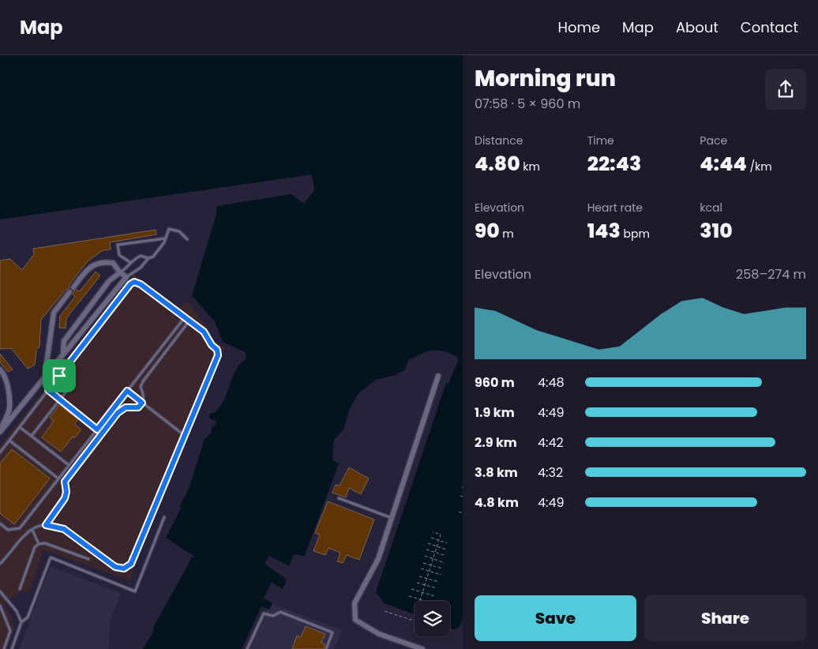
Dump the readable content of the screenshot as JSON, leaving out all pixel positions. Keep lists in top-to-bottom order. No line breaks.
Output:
{"page":{"header":"Map","nav":["Home","Map","About","Contact"],"heading":["Morning run","07:58 · 5 × 960 m"],"stats":[["Distance","4.80 km"],["Time","22:43"],["Pace","4:44 /km"],["Elevation","90 m"],["Heart rate","143 bpm"],["kcal","310"]],"chart":["Elevation","258–274 m"],"list":[{"name":"960 m","note":"4:48"},{"name":"1.9 km","note":"4:49"},{"name":"2.9 km","note":"4:42"},{"name":"3.8 km","note":"4:32"},{"name":"4.8 km","note":"4:49"}],"buttons":["Save","Share"]}}
